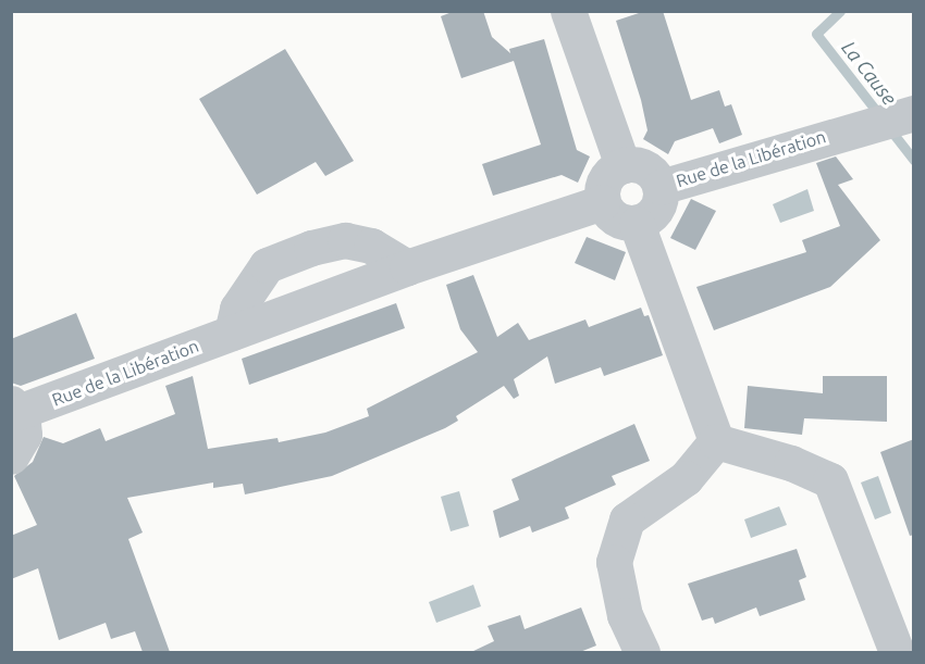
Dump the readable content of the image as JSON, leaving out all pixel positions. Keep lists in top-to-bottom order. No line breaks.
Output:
{"streets":{"street":["Rue de la Libération"]},"water":["La Cause"]}
